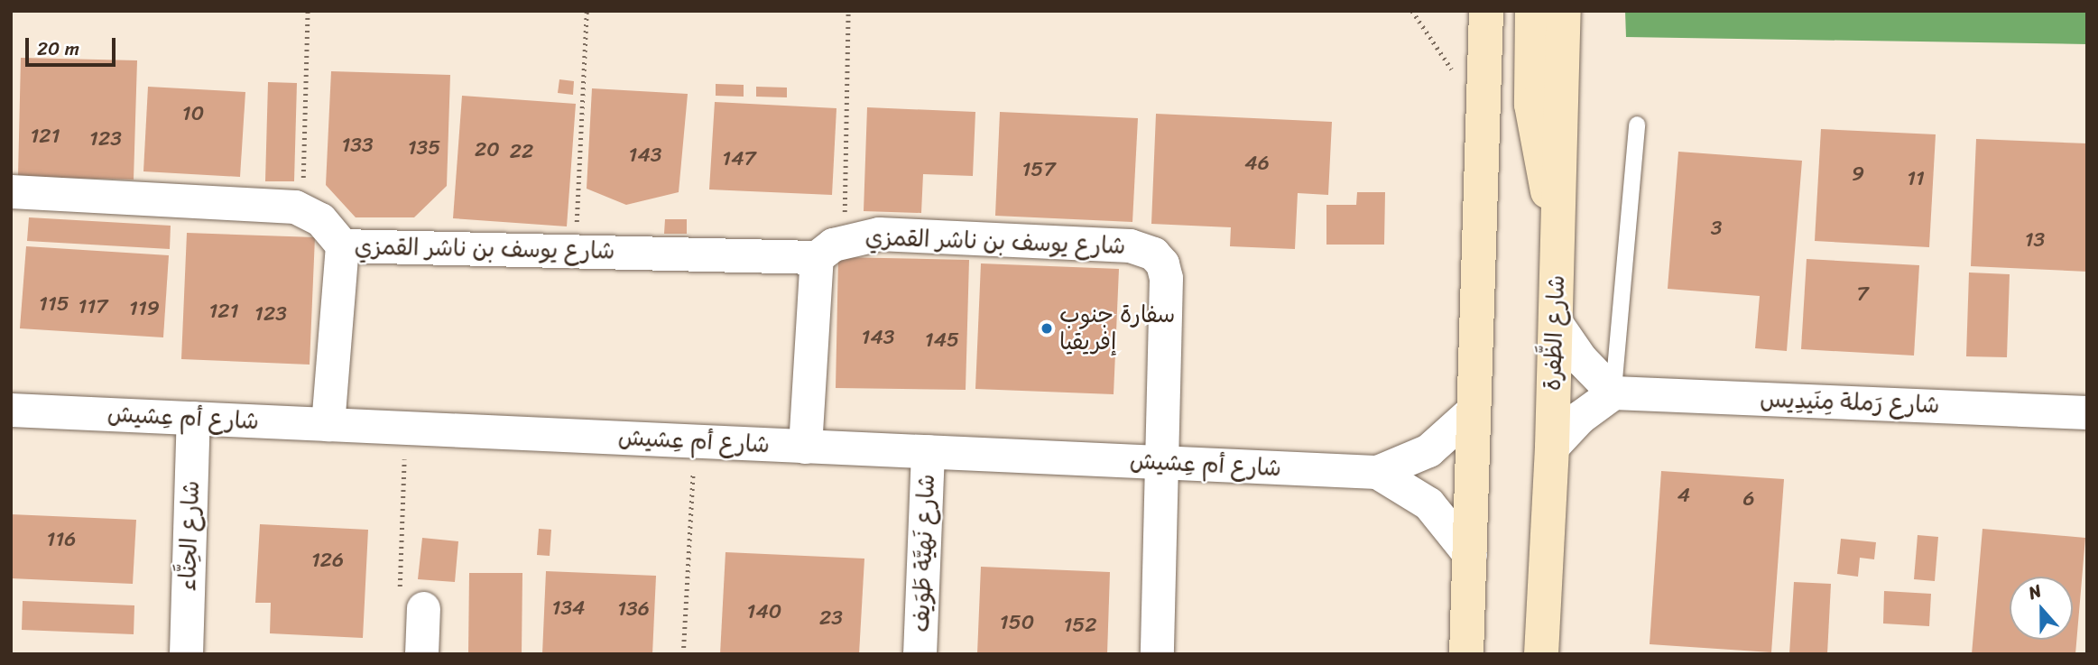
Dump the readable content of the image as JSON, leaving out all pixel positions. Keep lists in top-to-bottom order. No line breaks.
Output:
{"streets":{"main road":["شارع الظَّفرة"],"street":["شارع يوسف بن ناشر القمزي","شارع رَملة مِنَيدِيس","شارع أم عِشيش","شارع الحِنَّاء","شارع نَهيَّة طَوَيف"]},"crossings":[["شارع يوسف بن ناشر القمزي","شارع أم عِشيش"],["شارع أم عِشيش","شارع الحِنَّاء"],["شارع أم عِشيش","شارع نَهيَّة طَوَيف"]],"places":["سفارة جنوب إفريقيا"],"house_numbers":["10","121","123","133","135","20","22","143","147","46","157","9","11","3","13","7","115","117","119","121","123","143","145","4","6","116","126","134","136","140","23","150","152"],"scale_bar":"20 m","north":"top"}
